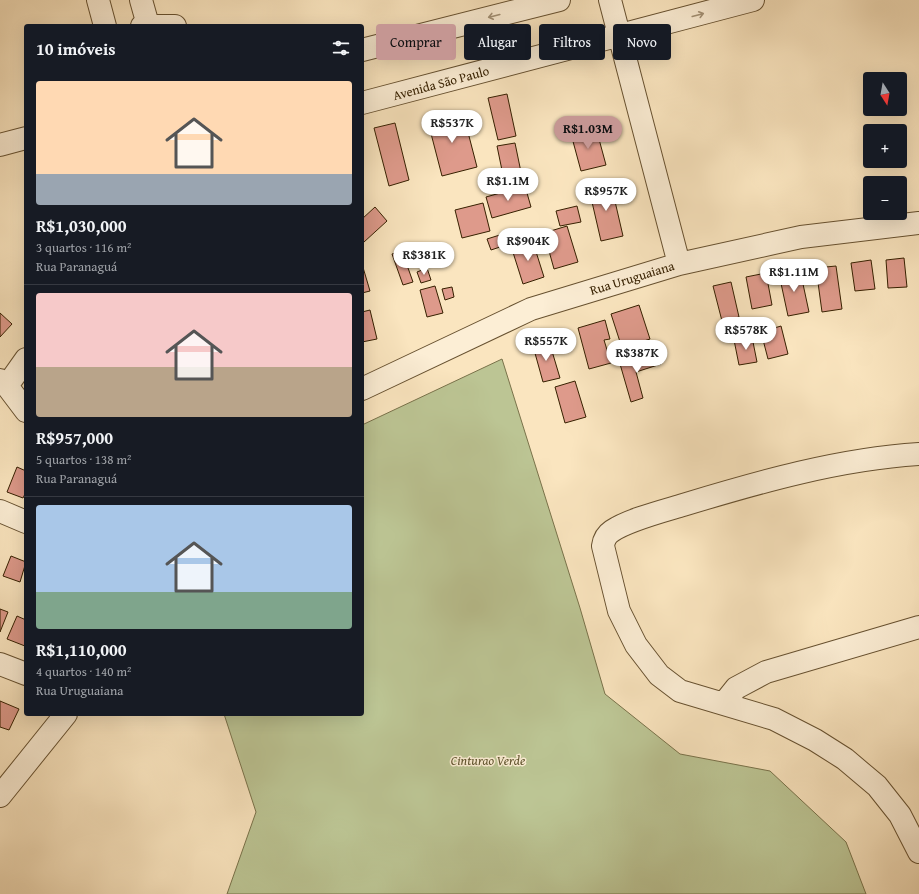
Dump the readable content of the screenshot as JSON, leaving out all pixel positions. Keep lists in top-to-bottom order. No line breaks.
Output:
{"streets":{"street":["Avenida São Paulo","Rua Uruguaiana"]},"parks":["Cinturao Verde"],"north":"bottom","page":{"chip":["Comprar","Alugar","Filtros","Novo"],"heading":"10 imóveis","map_buttons":["+","−"],"list":[{"name":"R$1,030,000","note":"3 quartos · 116 m² · Rua Paranaguá"},{"name":"R$957,000","note":"5 quartos · 138 m² · Rua Paranaguá"},{"name":"R$1,110,000","note":"4 quartos · 140 m² · Rua Uruguaiana"}],"price":["R$537K","R$1.03M","R$1.1M","R$957K","R$904K","R$381K","R$1.11M","R$578K","R$557K","R$387K"]}}
